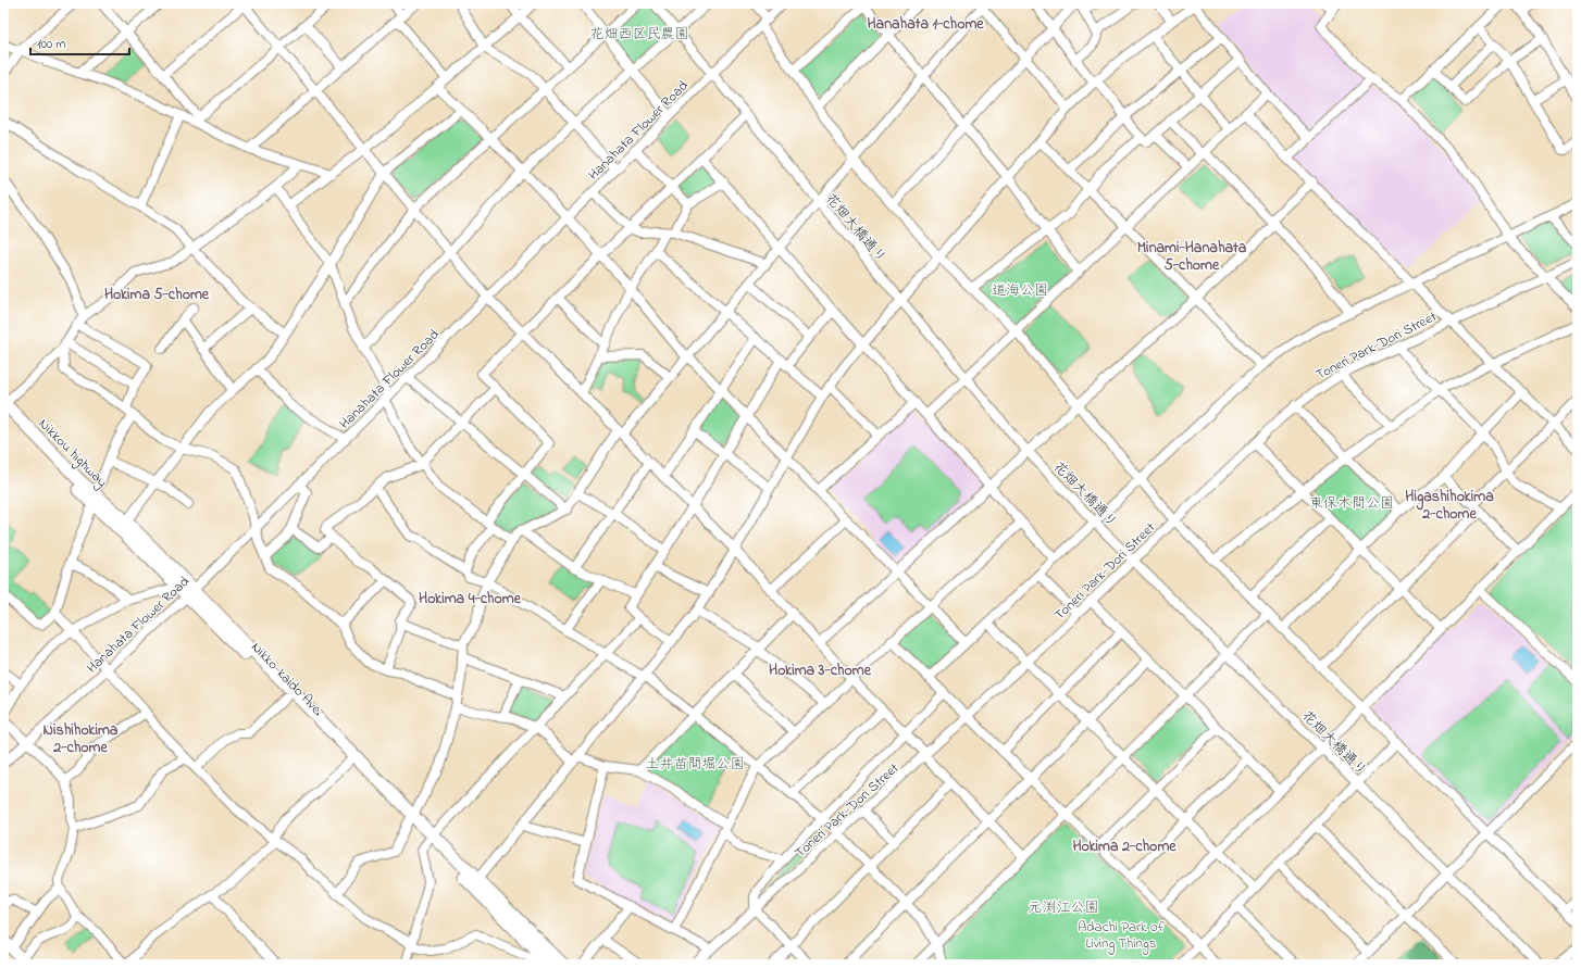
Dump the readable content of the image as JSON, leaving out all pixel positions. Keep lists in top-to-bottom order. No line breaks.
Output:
{"streets":{"highway":["Nikkou highway","Nikko-kaido Ave."],"street":["Hanahata Flower Road","花畑大橋通り","Toneri Park-Dori Street"]},"crossings":[["Hanahata Flower Road","花畑大橋通り"],["Hanahata Flower Road","Nikko-kaido Ave."],["花畑大橋通り","Toneri Park-Dori Street"],["Nikkou highway","Nikko-kaido Ave."]],"districts":["Hanahata 1-chome","Minami-Hanahata 5-chome","Hokima 5-chome","Higashihokima 2-chome","Hokima 4-chome","Hokima 3-chome","Nishihokima 2-chome","Hokima 2-chome"],"parks":["花畑西区民農園","道海公園","東保木間公園","土井苗間堀公園","元渕江公園","Adachi Park of Living Things"],"scale_bar":"100 m"}
